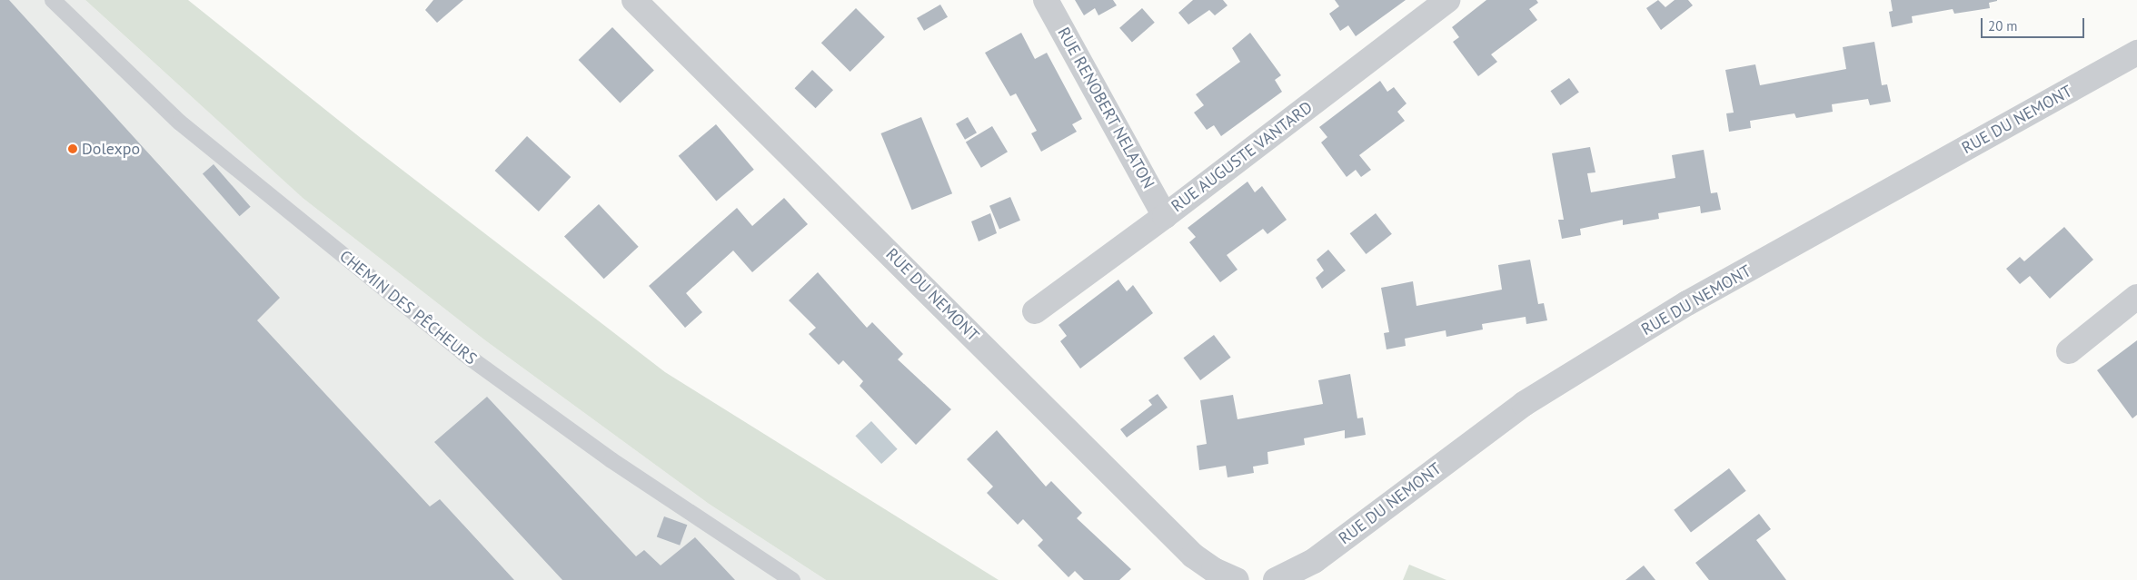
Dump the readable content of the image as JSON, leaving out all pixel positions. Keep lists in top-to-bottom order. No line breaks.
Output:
{"streets":{"street":["RUE RENOBERT NELATON","RUE DU NEMONT","RUE AUGUSTE VANTARD"],"lane":["CHEMIN DES PÊCHEURS"]},"crossings":[["RUE RENOBERT NELATON","RUE AUGUSTE VANTARD"]],"places":["Dolexpo"],"scale_bar":"20 m"}
